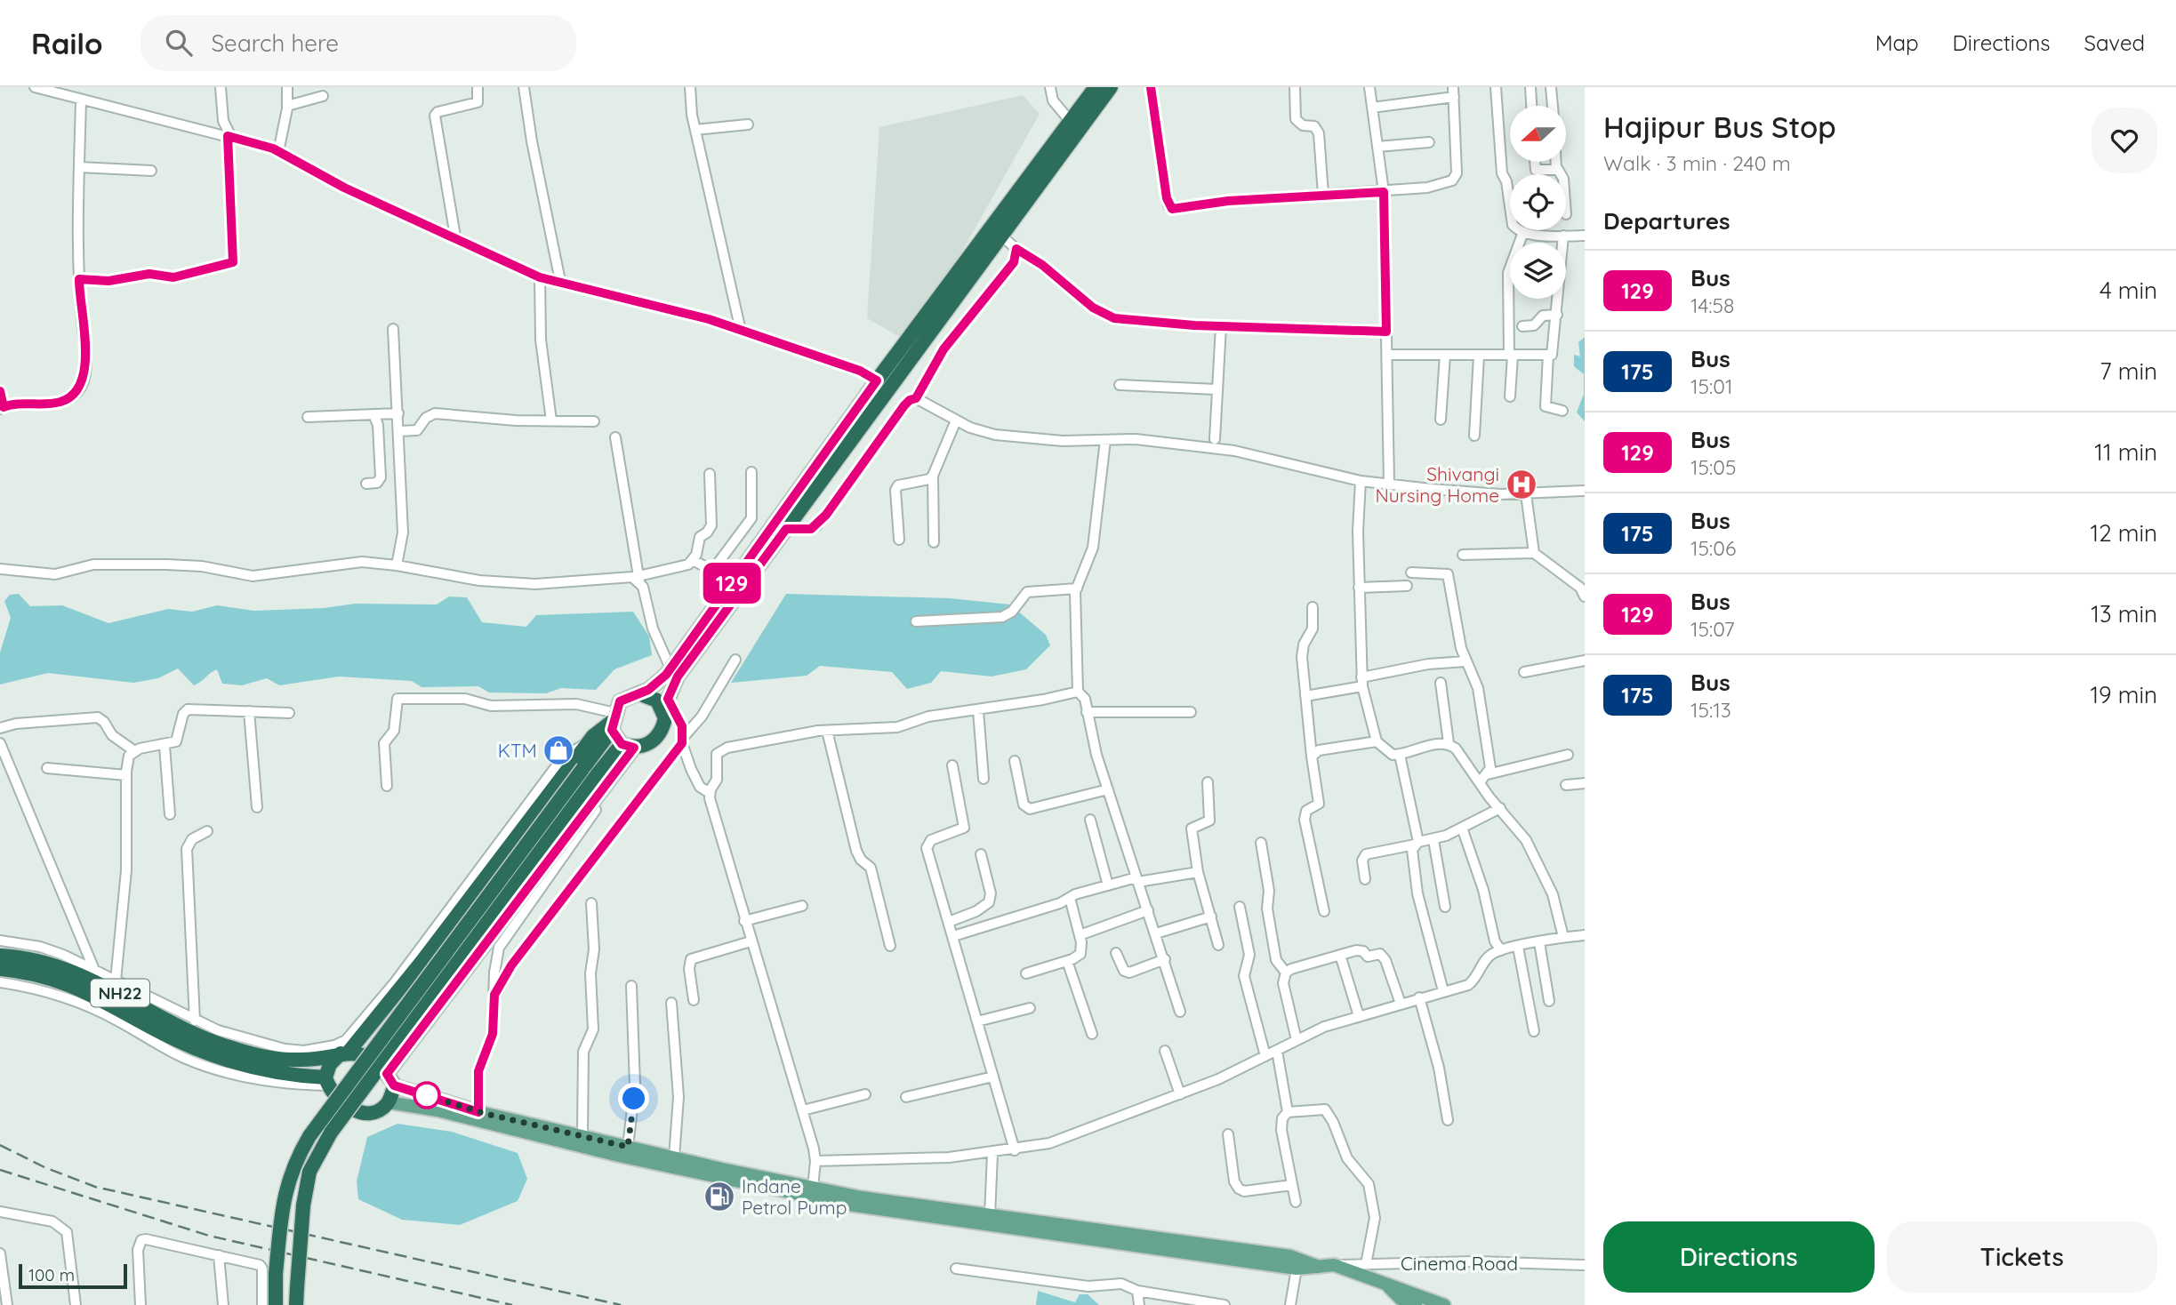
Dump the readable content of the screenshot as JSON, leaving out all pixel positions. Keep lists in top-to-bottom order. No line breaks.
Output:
{"streets":{"highway":["NH22"],"street":["Cinema Road"]},"places":{"hospital":["Shivangi Nursing Home"],"shop":["KTM"],"fuel station":["Indane Petrol Pump"]},"lines":["bus line 129"],"scale_bar":"100 m","north":"left","page":{"header":"Railo","search":"Search here","nav":["Map","Directions","Saved"],"on_map":"129","heading":[["Hajipur Bus Stop","Walk · 3 min · 240 m"],"Departures"],"list":[{"mark":"129","name":"Bus","note":"14:58","value":"4 min"},{"mark":"175","name":"Bus","note":"15:01","value":"7 min"},{"mark":"129","name":"Bus","note":"15:05","value":"11 min"},{"mark":"175","name":"Bus","note":"15:06","value":"12 min"},{"mark":"129","name":"Bus","note":"15:07","value":"13 min"},{"mark":"175","name":"Bus","note":"15:13","value":"19 min"}],"buttons":["Directions","Tickets"],"scale":"100 m"}}
